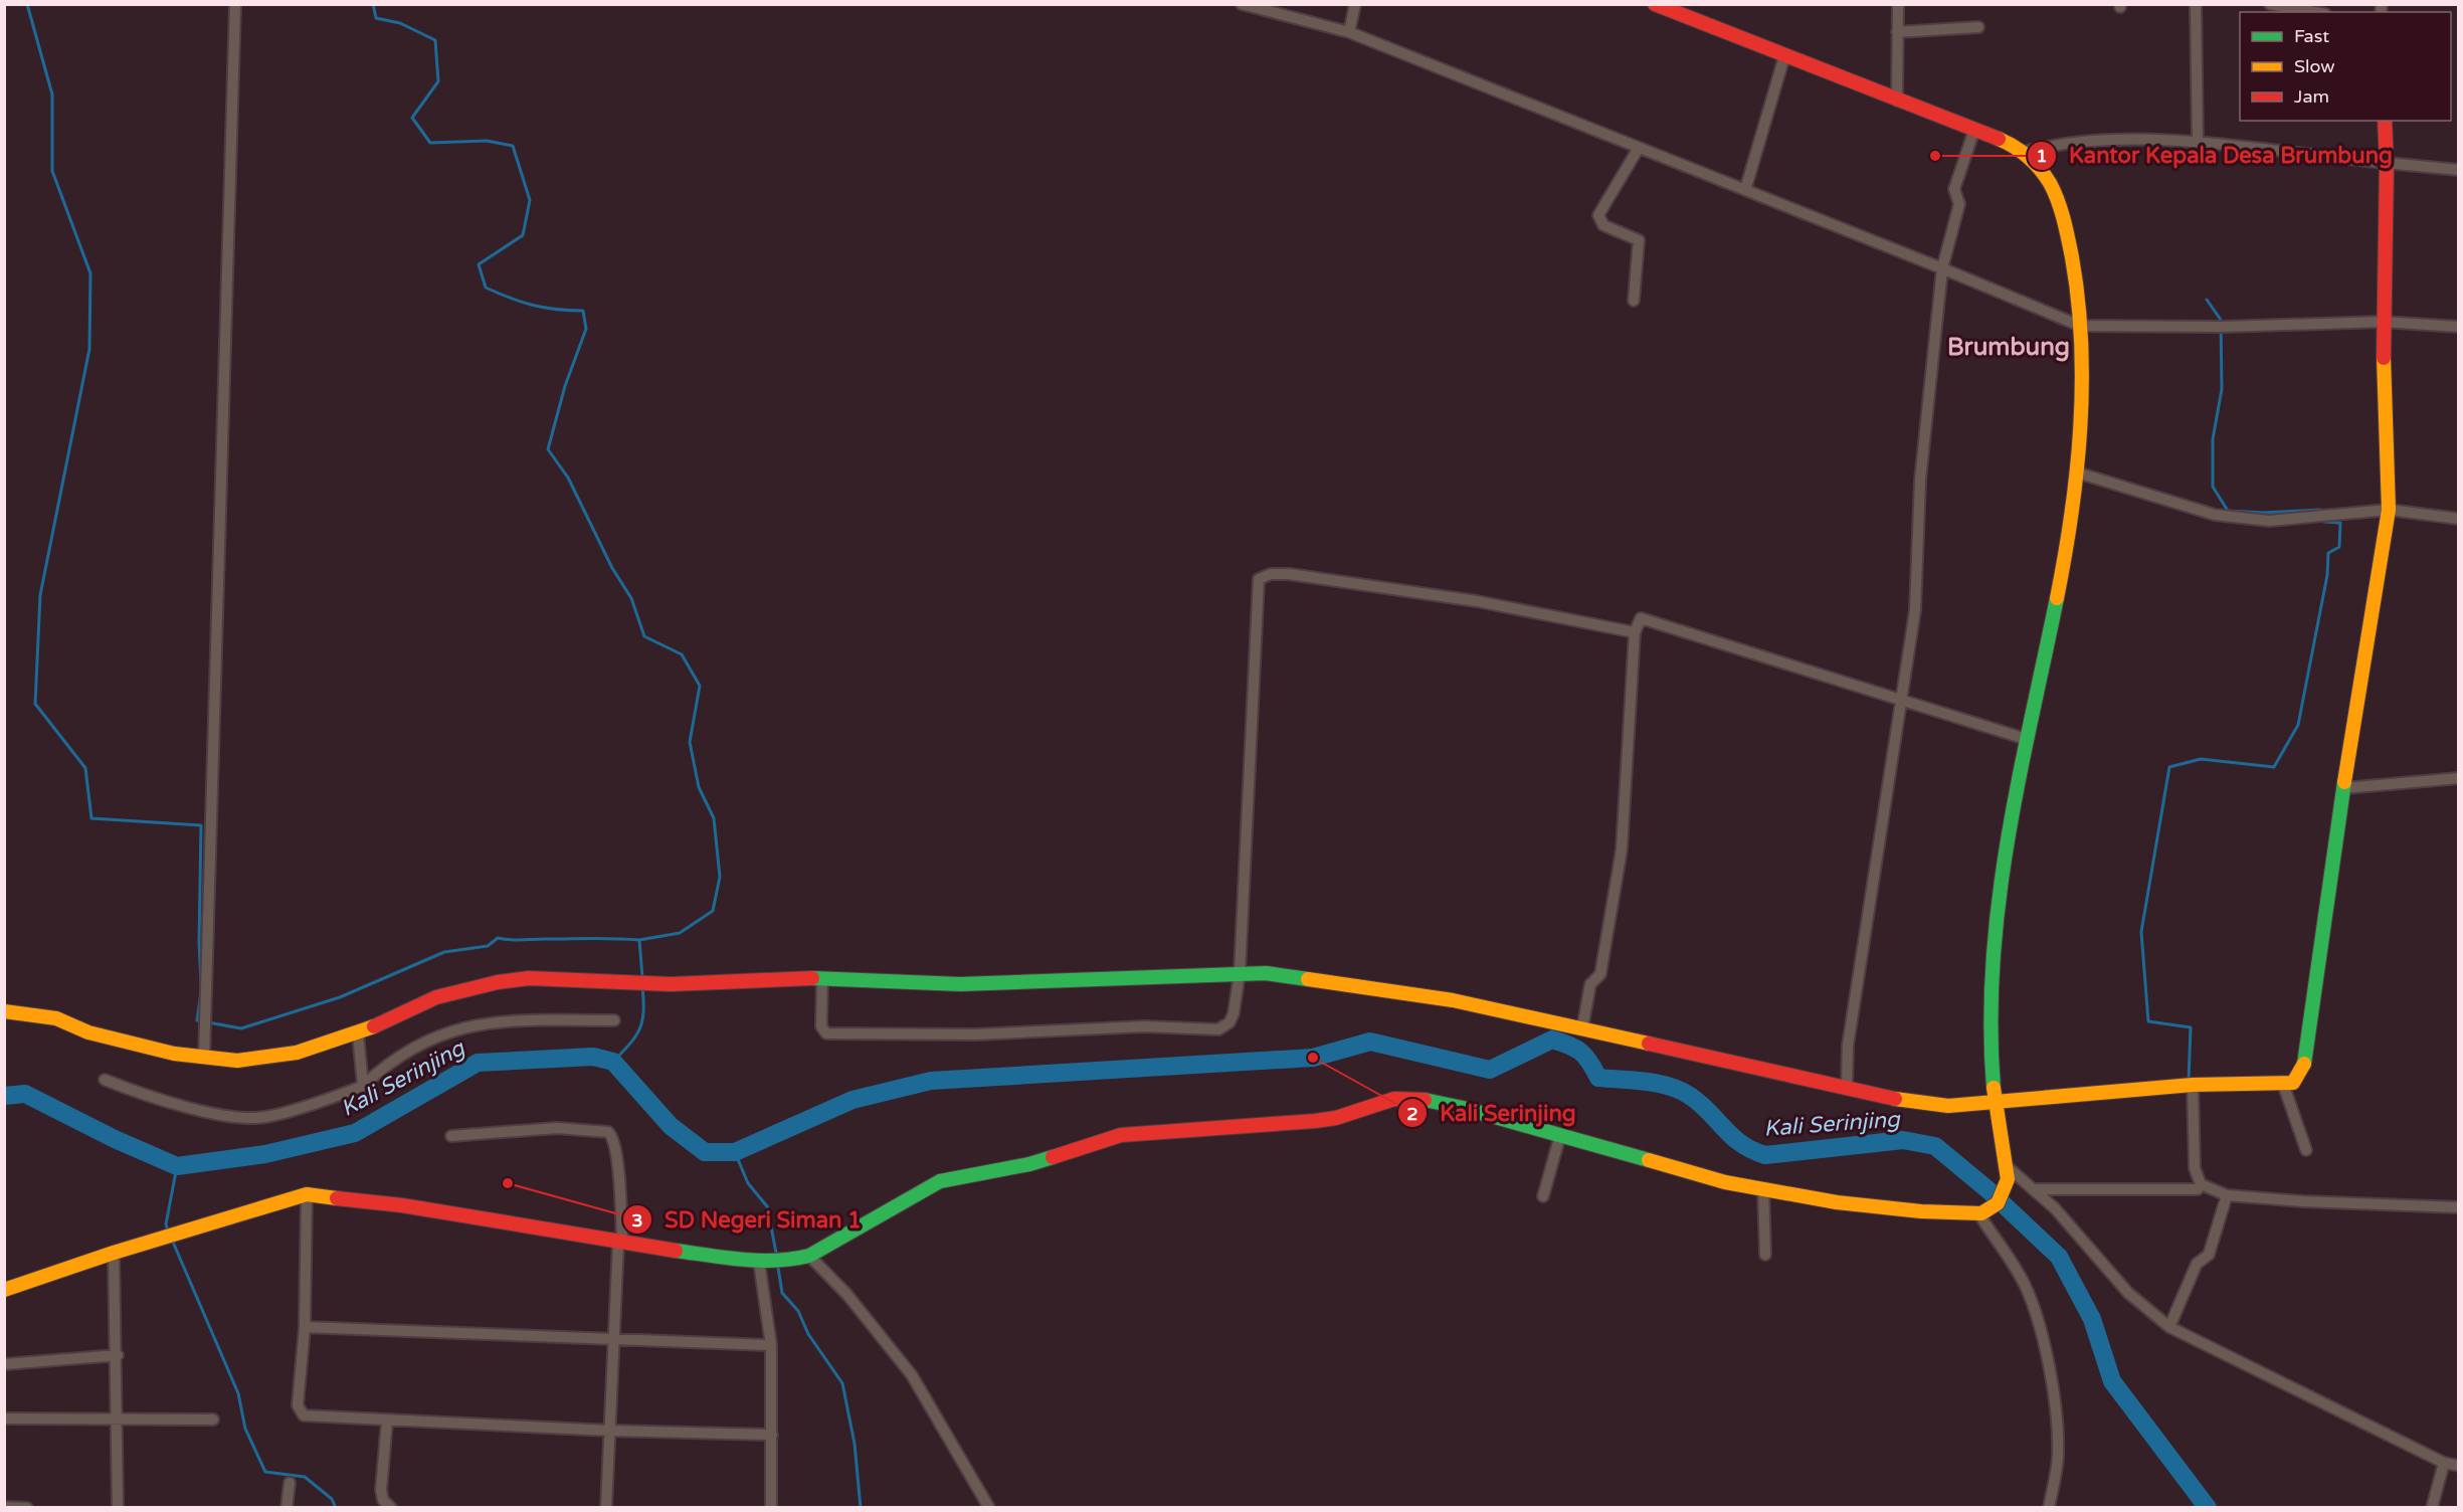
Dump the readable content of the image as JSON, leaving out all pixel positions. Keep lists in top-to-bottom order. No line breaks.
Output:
{"districts":["Brumbung"],"water":["Kali Serinjing"],"places":["Kantor Kepala Desa Brumbung","Kali Serinjing","SD Negeri Siman 1"],"legend":["Fast","Slow","Jam"]}
